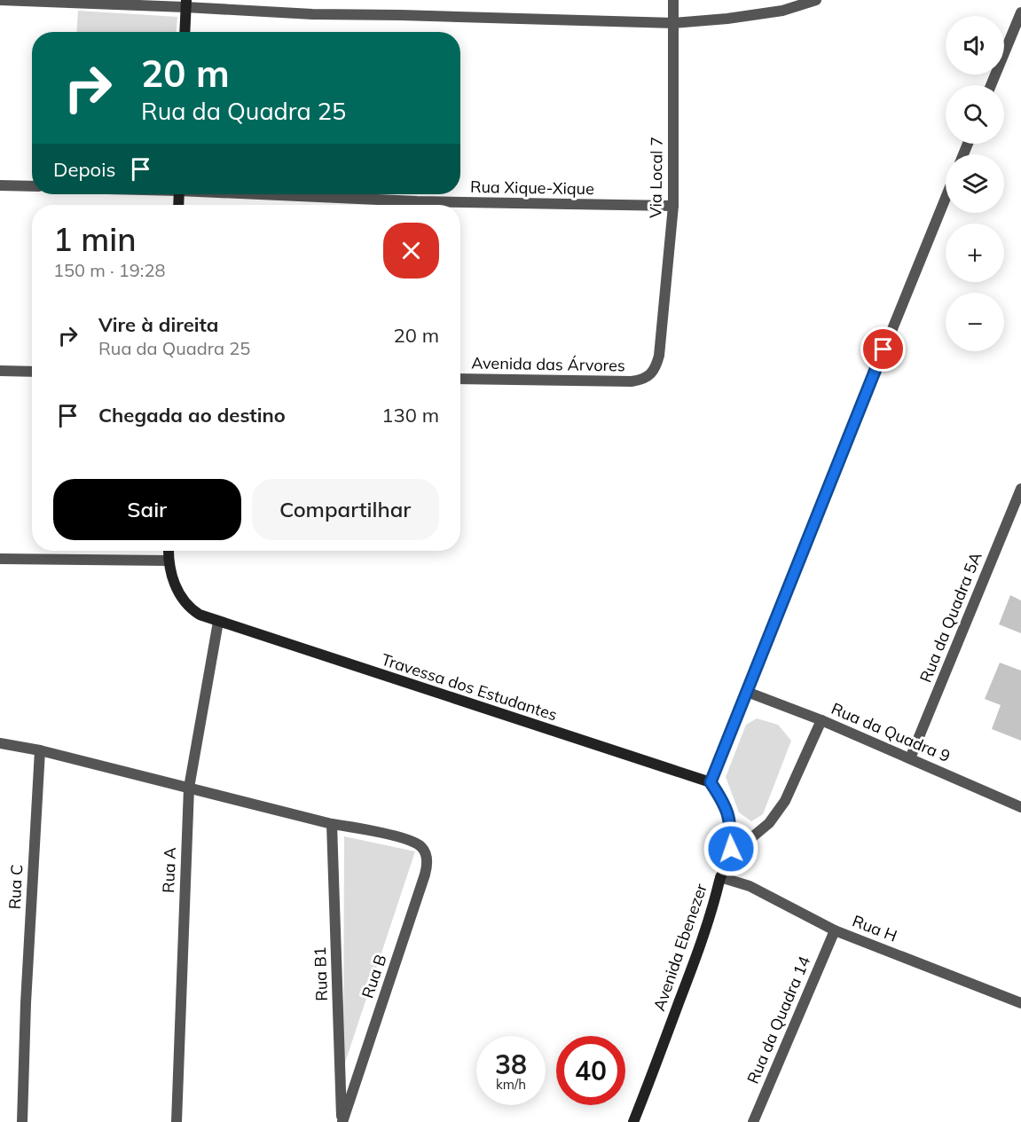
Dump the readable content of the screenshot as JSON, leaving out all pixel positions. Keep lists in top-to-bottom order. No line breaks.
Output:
{"streets":{"street":["Via Local 7","Rua Xique-Xique","Avenida das Árvores","Rua da Quadra 5A","Travessa dos Estudantes","Rua da Quadra 9","Rua A","Rua C","Rua H","Avenida Ebenezer","Rua B1","Rua B","Rua da Quadra 14"]},"crossings":[["Via Local 7","Rua Xique-Xique"],["Via Local 7","Avenida das Árvores"],["Rua da Quadra 5A","Rua da Quadra 9"],["Travessa dos Estudantes","Rua A"],["Travessa dos Estudantes","Avenida Ebenezer"],["Rua H","Avenida Ebenezer"],["Rua H","Rua da Quadra 14"],["Rua B1","Rua B"]],"page":{"map_buttons":["+","−"],"turn":["20 m","Rua da Quadra 25"],"then":"Depois","heading":["1 min","150 m · 19:28"],"list":[{"name":"Vire à direita","note":"Rua da Quadra 25","value":"20 m"},{"name":"Chegada ao destino","value":"130 m"}],"buttons":["Sair","Compartilhar"],"speed":"38 km/h","limit":"40"}}
